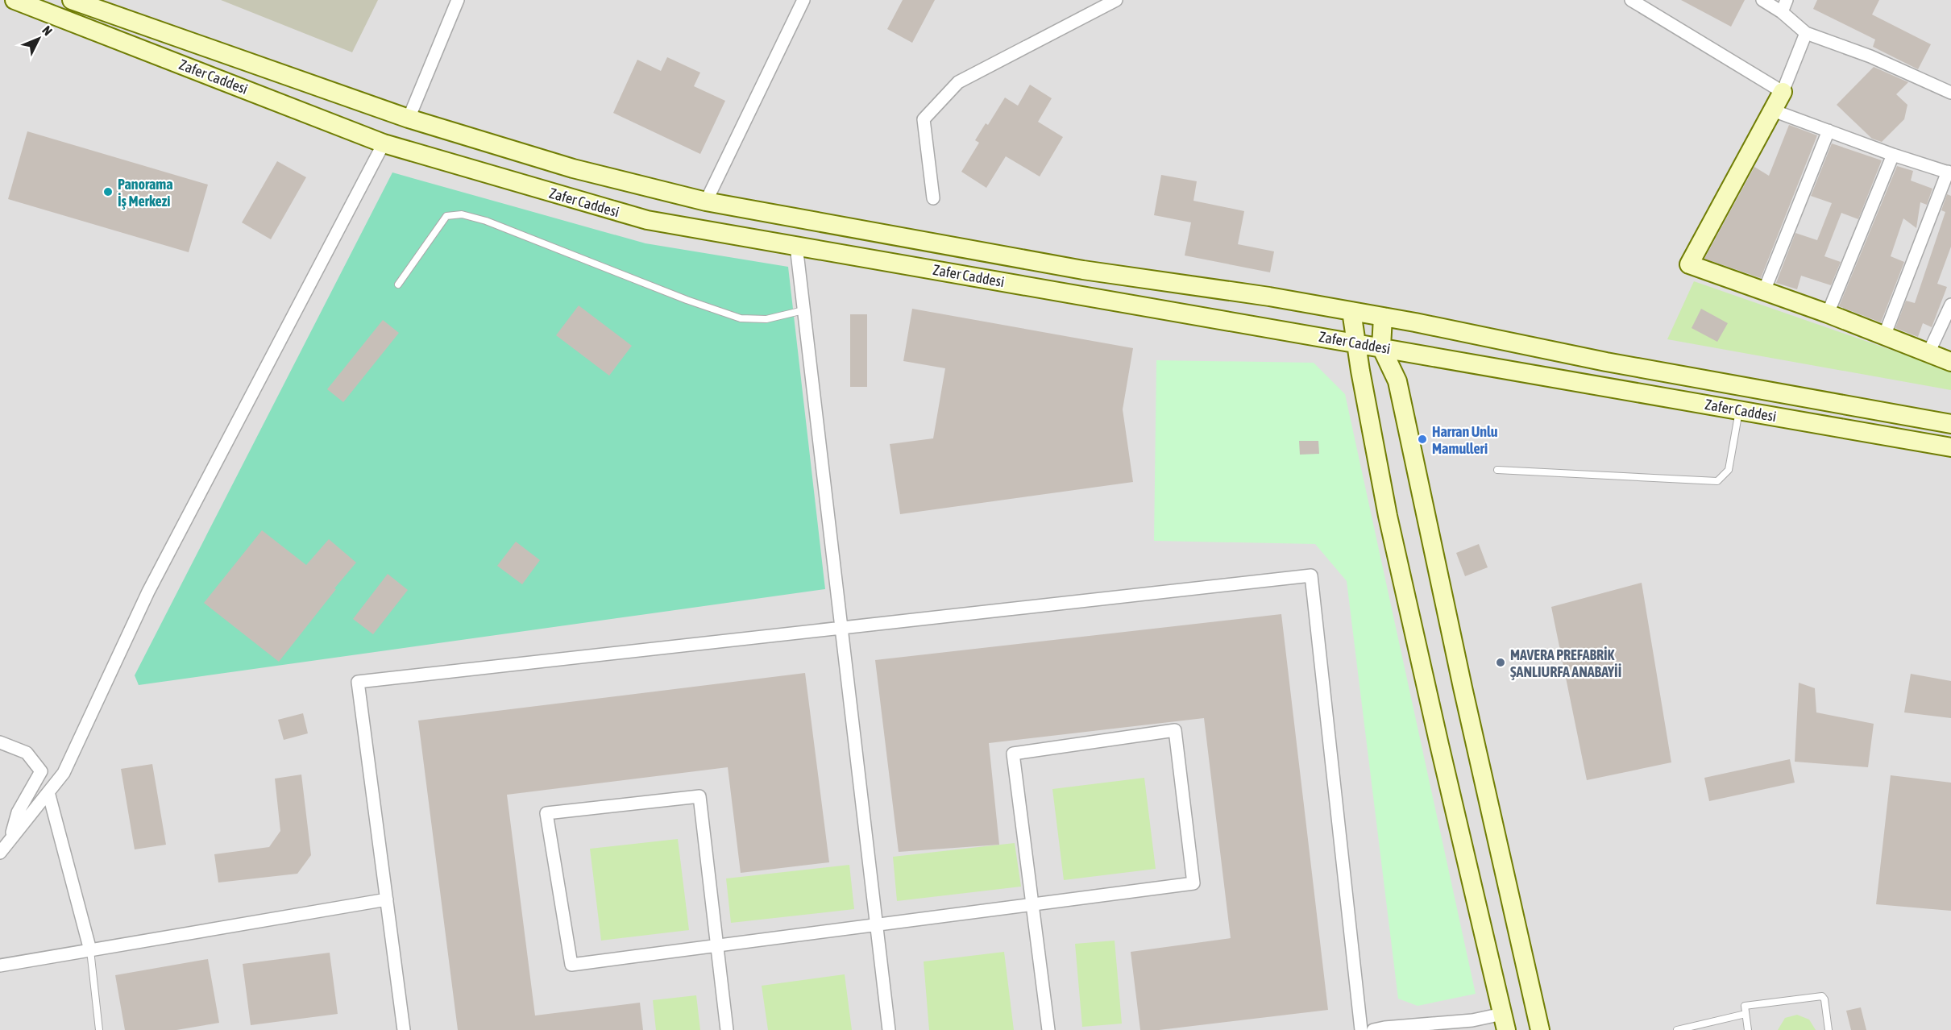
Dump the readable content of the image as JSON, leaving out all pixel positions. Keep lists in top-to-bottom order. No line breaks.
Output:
{"streets":{"main road":["Zafer Caddesi"]},"places":["Panorama İş Merkezi","Harran Unlu Mamulleri","MAVERA PREFABRİK ŞANLIURFA ANABAYİİ"],"north":"top right"}
